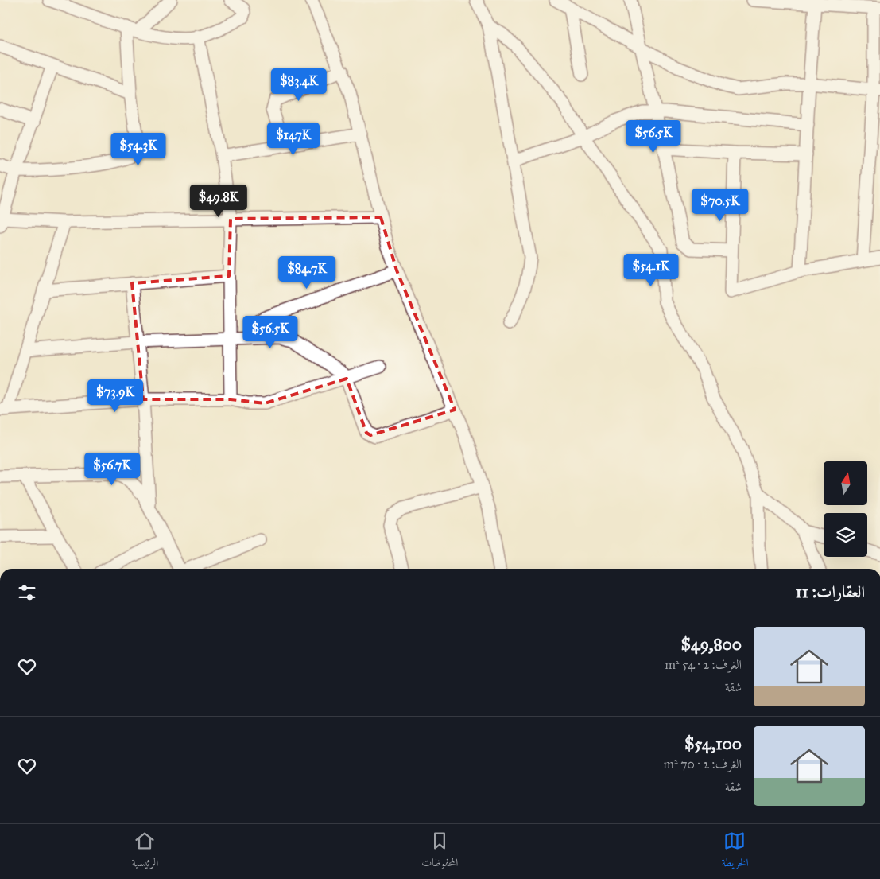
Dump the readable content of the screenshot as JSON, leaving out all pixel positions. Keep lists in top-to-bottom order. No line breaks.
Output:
{"north":"top","page":{"price":["$83.4K","$56.5K","$147K","$54.3K","$49.8K","$70.5K","$54.1K","$84.7K","$56.5K","$73.9K","$56.7K"],"heading":"العقارات: 11","list":[{"name":"$49,800","note":"الغرف: 2 · 54 m² · شقة"},{"name":"$54,100","note":"الغرف: 2 · 70 m² · شقة"}],"tabs":["الخريطة","المحفوظات","الرئيسية"]}}
